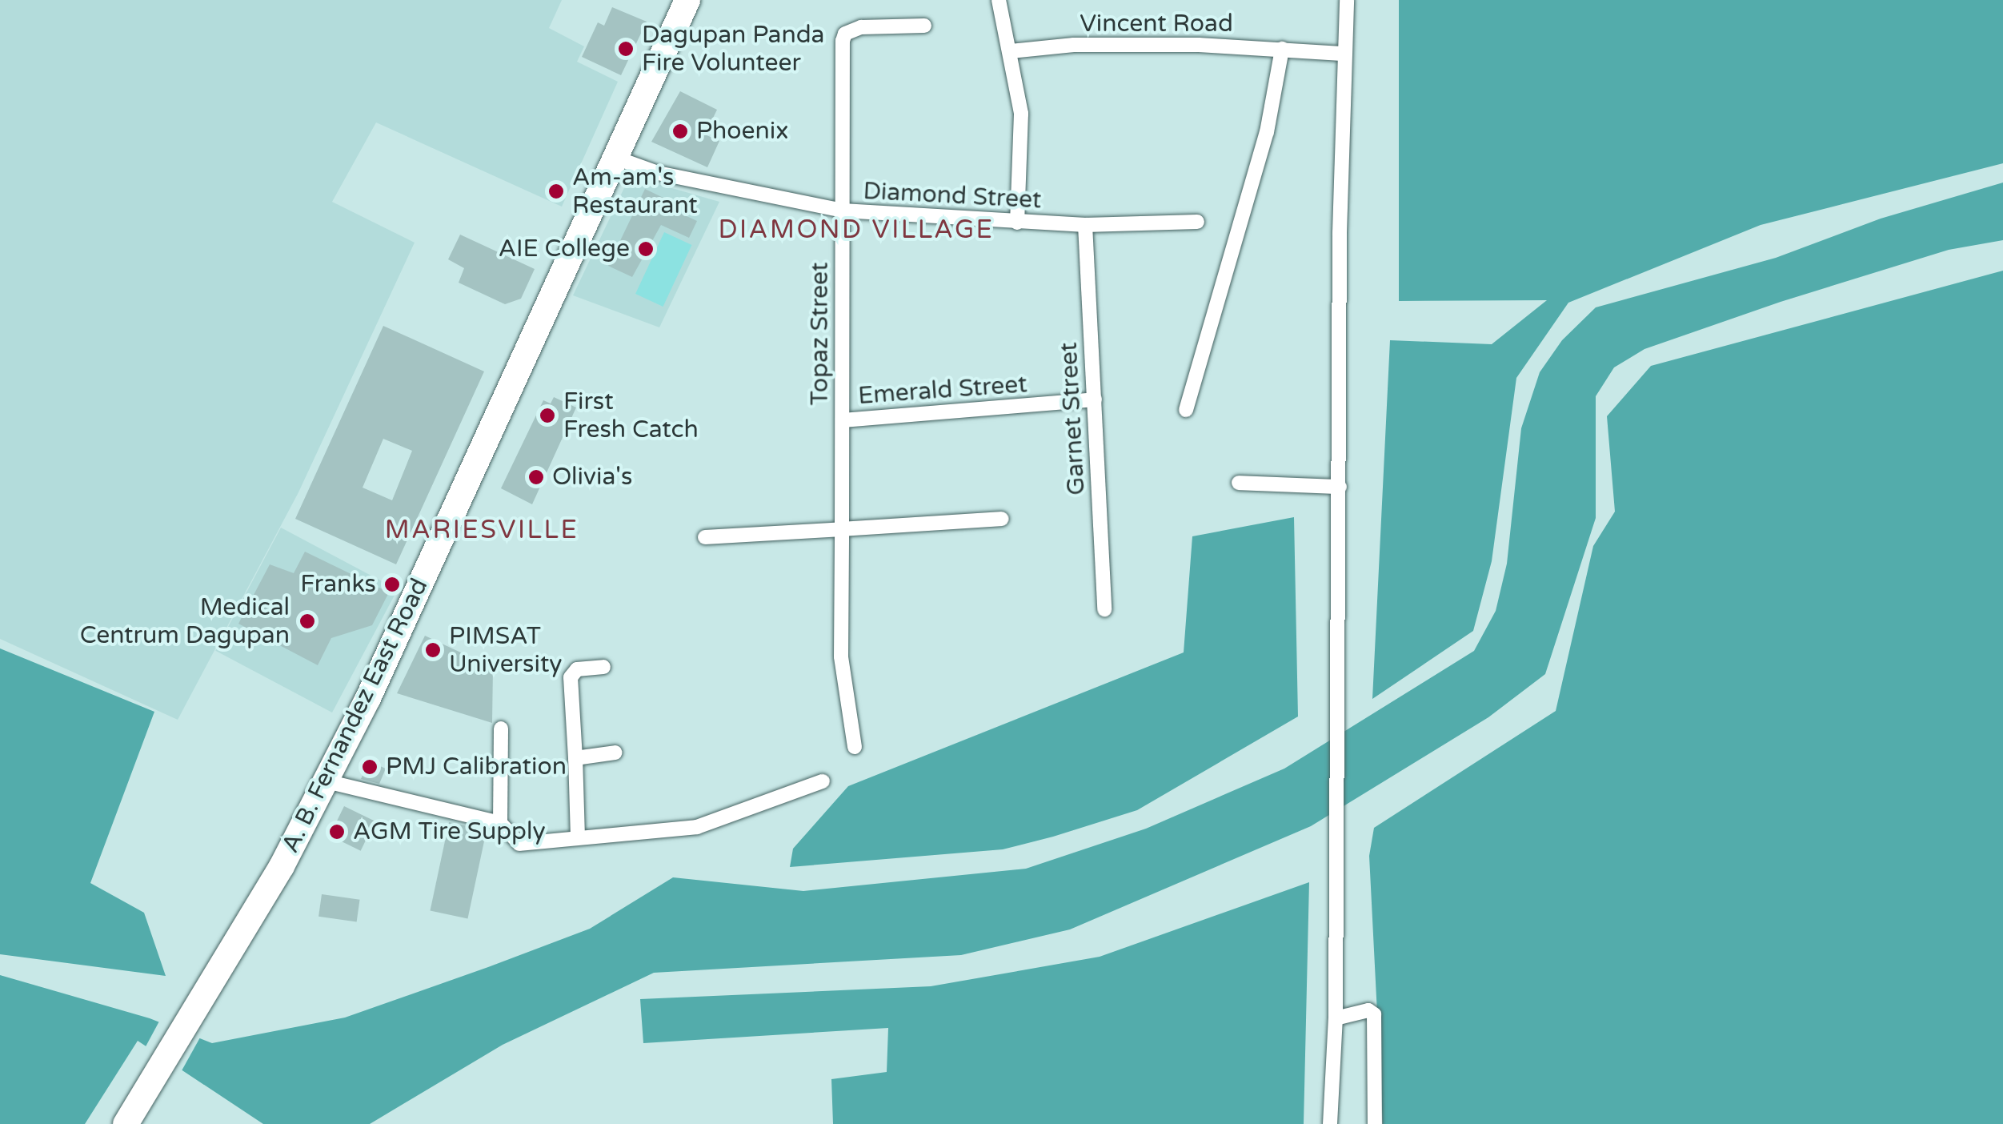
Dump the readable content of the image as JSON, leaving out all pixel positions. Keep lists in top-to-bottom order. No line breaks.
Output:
{"streets":{"highway":["A. B. Fernandez East Road"],"street":["Vincent Road","Diamond Street","Topaz Street","Emerald Street","Garnet Street"]},"crossings":[["Diamond Street","Topaz Street"],["Diamond Street","Garnet Street"],["Diamond Street","A. B. Fernandez East Road"],["Topaz Street","Emerald Street"],["Emerald Street","Garnet Street"]],"districts":["DIAMOND VILLAGE","MARIESVILLE"],"places":["Dagupan Panda Fire Volunteer","Phoenix","Am-am's Restaurant","AIE College","First Fresh Catch","Olivia's","Franks","Medical Centrum Dagupan","PIMSAT University","PMJ Calibration","AGM Tire Supply"]}
